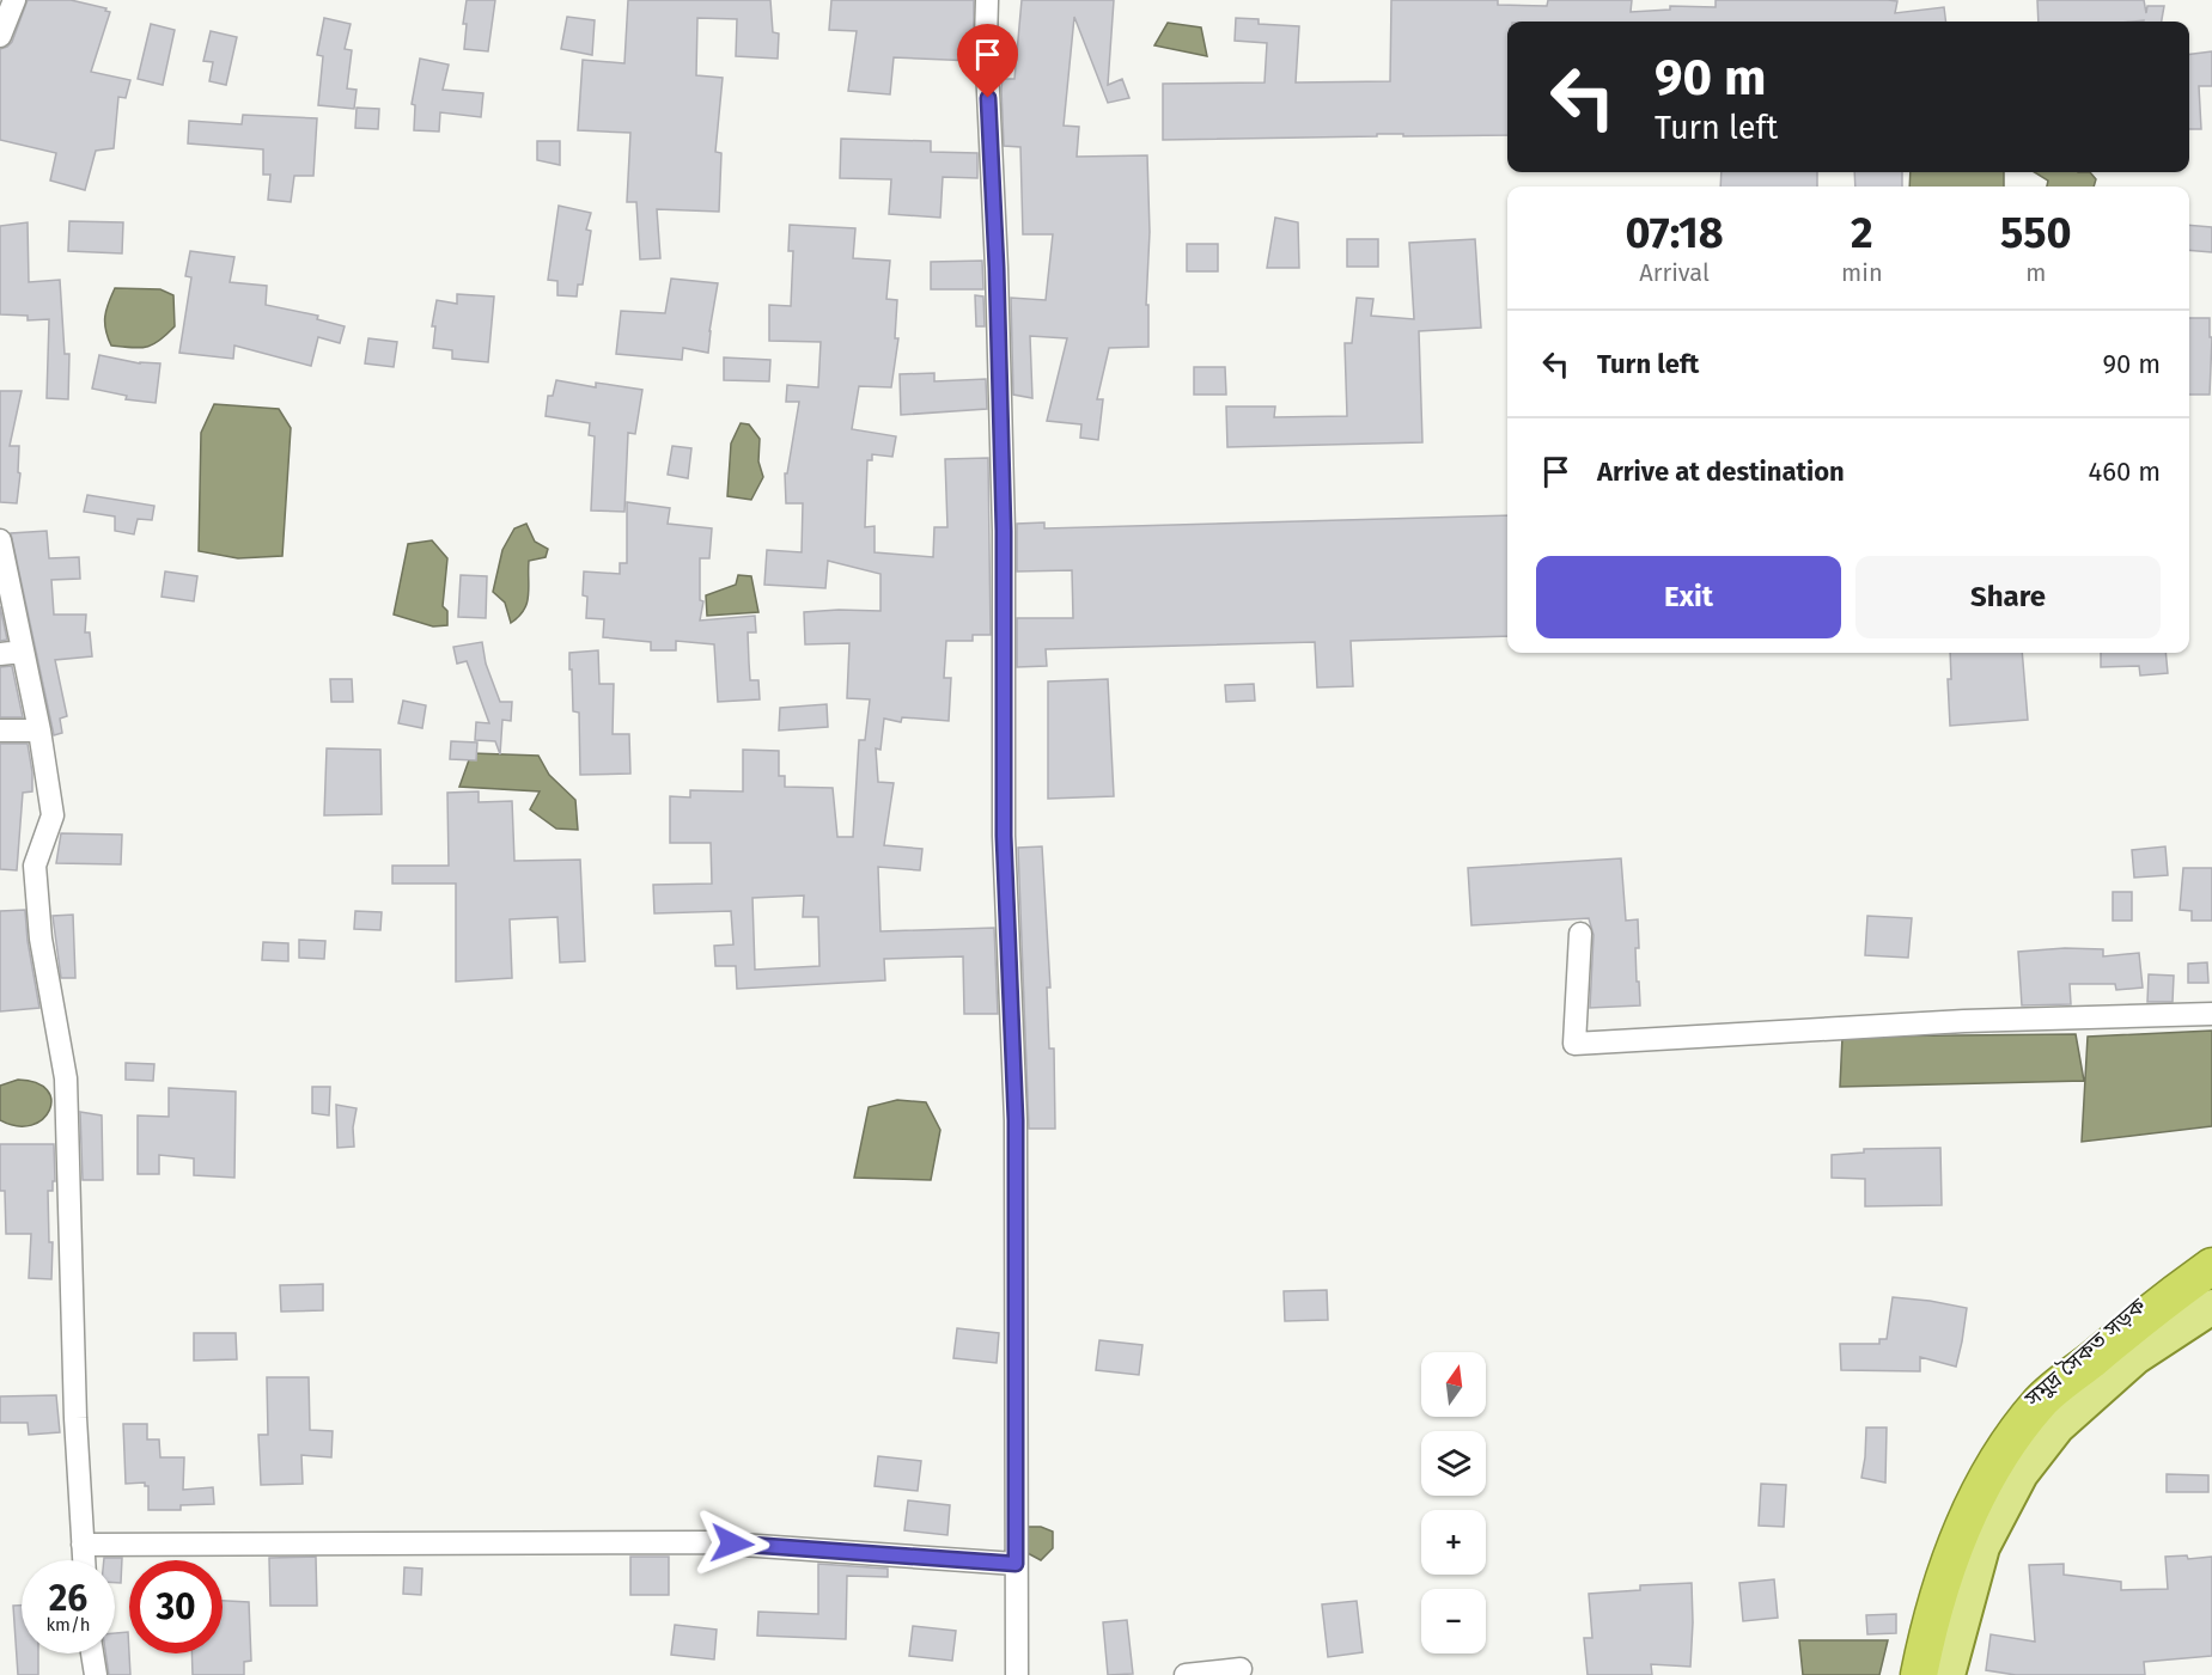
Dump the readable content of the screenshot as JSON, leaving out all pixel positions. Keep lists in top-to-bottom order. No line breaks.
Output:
{"streets":{"main road":["সমুদ্র সৈকত সড়ক"]},"north":"top","page":{"turn":["90 m","Turn left"],"eta":["07:18","Arrival","2","min","550","m"],"list":[{"name":"Turn left","value":"90 m"},{"name":"Arrive at destination","value":"460 m"}],"buttons":["Exit","Share"],"map_buttons":["+","−"],"speed":"26 km/h","limit":"30"}}
